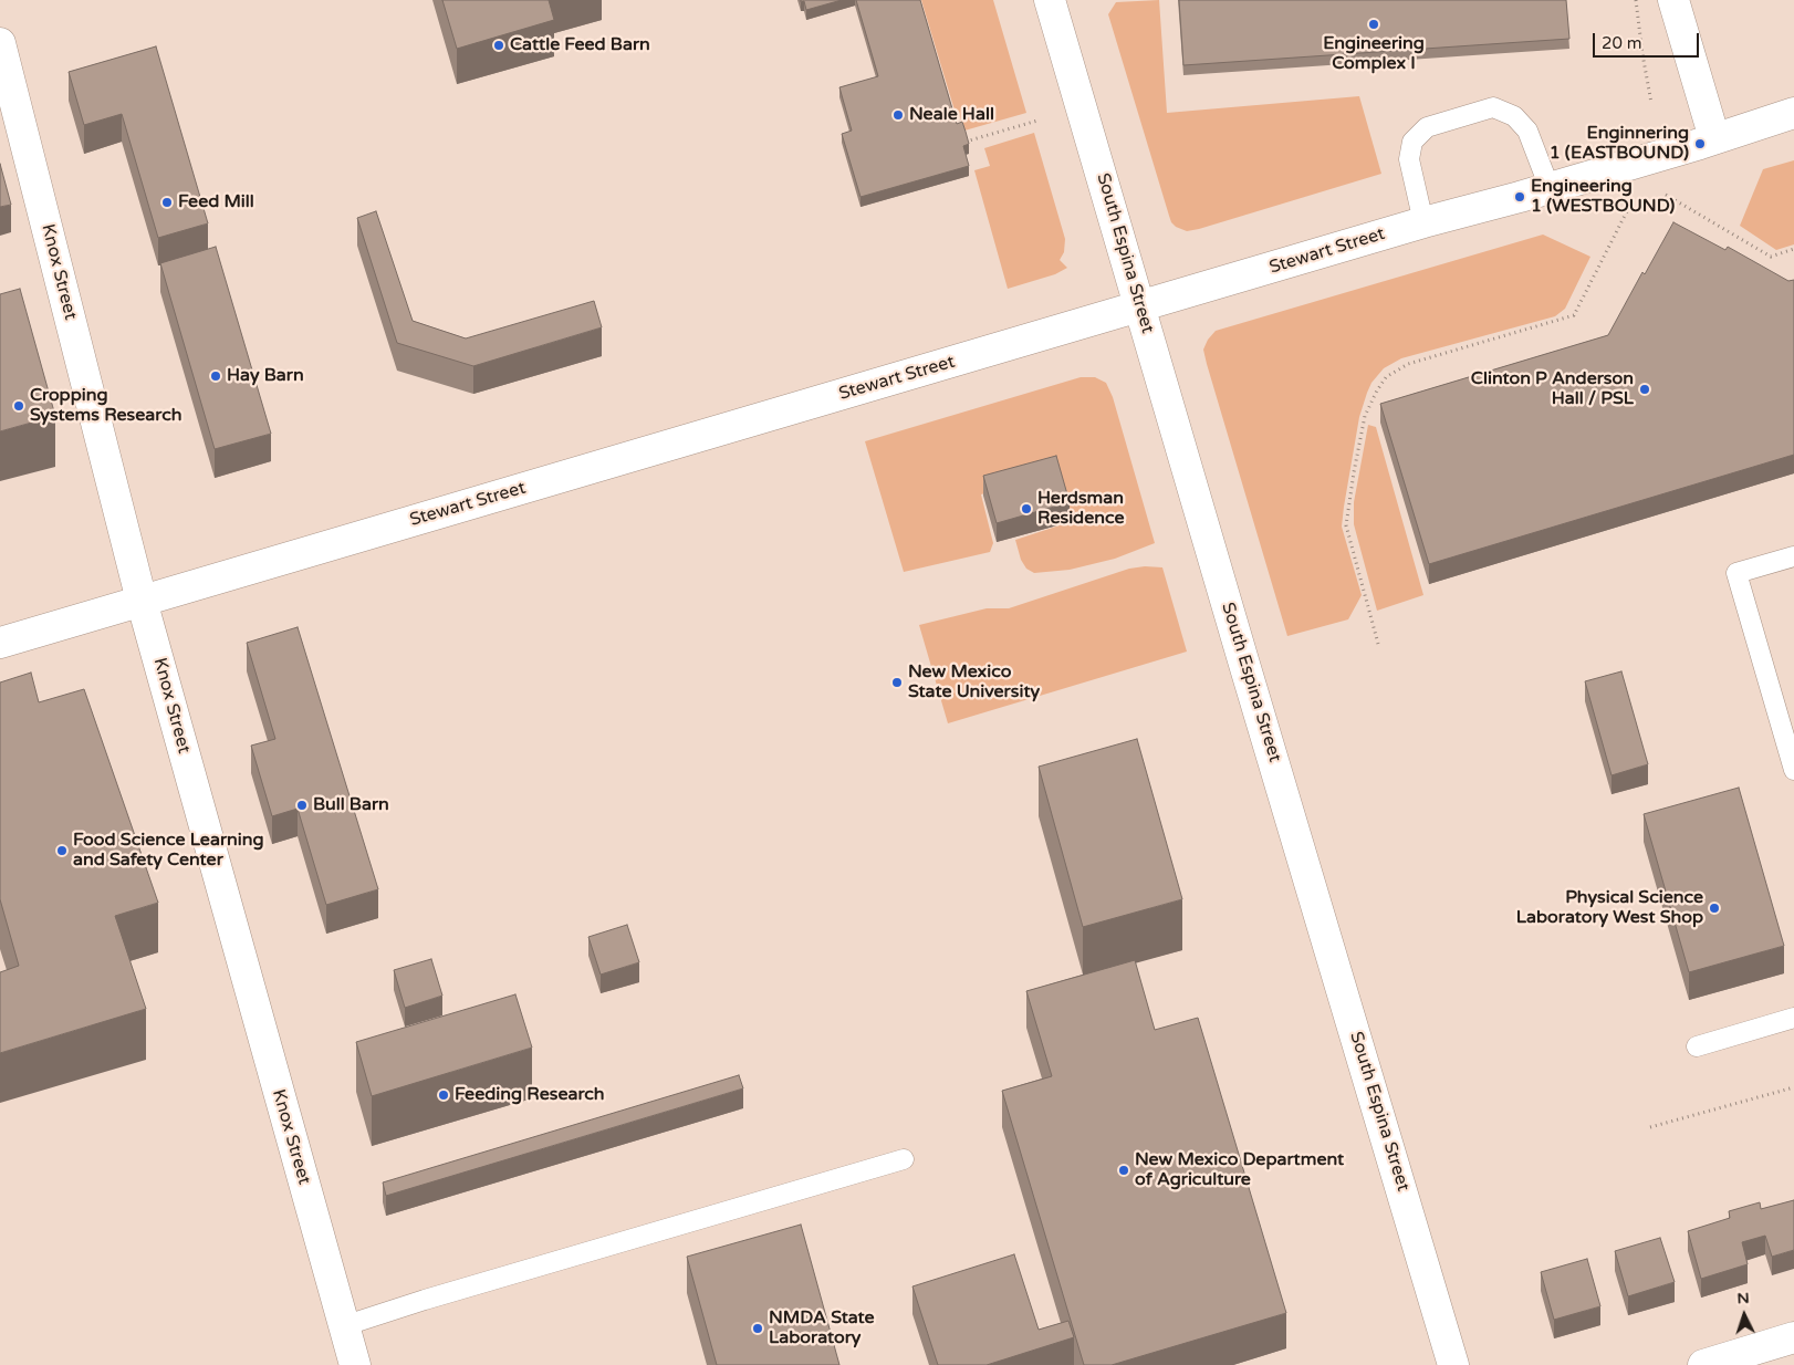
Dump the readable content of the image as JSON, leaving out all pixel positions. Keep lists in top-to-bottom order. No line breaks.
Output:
{"streets":{"street":["Stewart Street","South Espina Street","Knox Street"]},"crossings":[["Stewart Street","South Espina Street"],["Stewart Street","Knox Street"]],"places":["Engineering Complex I","Cattle Feed Barn","Neale Hall","Enginnering 1 (EASTBOUND)","Engineering 1 (WESTBOUND)","Feed Mill","Hay Barn","Clinton P Anderson Hall / PSL","Cropping Systems Research","Herdsman Residence","New Mexico State University","Bull Barn","Food Science Learning and Safety Center","Physical Science Laboratory West Shop","Feeding Research","New Mexico Department of Agriculture","NMDA State Laboratory"],"scale_bar":"20 m","north":"top"}
